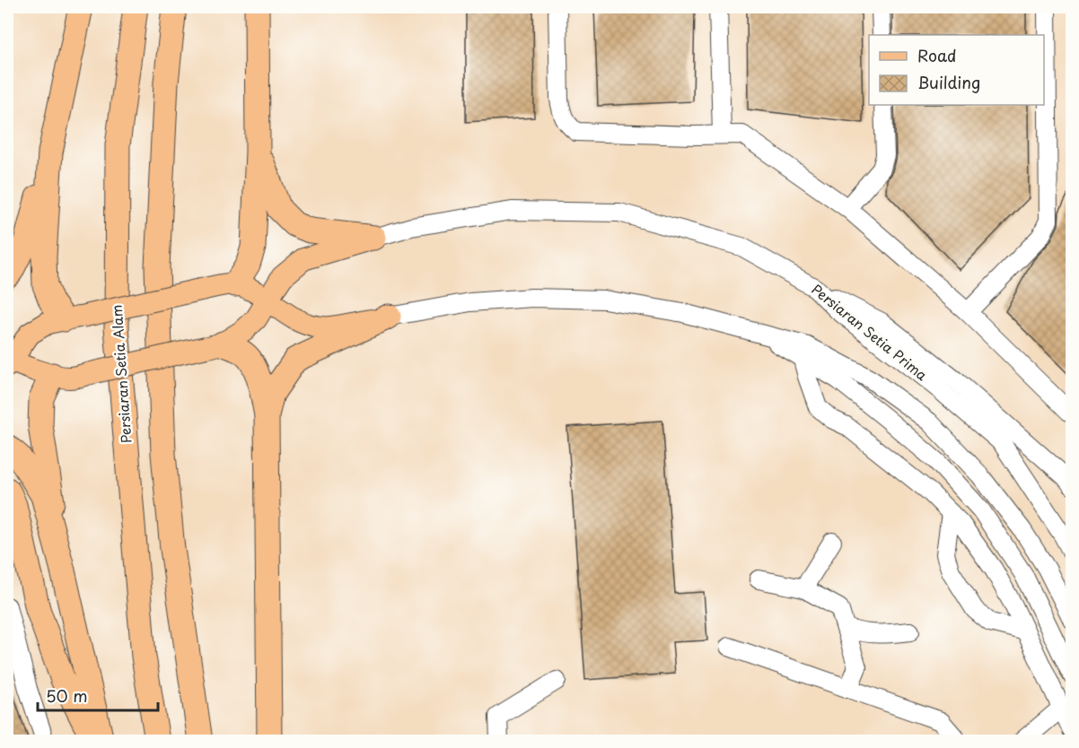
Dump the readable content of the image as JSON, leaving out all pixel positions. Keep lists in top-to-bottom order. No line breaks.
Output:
{"streets":{"highway":["Persiaran Setia Alam"],"street":["Persiaran Setia Prima"]},"legend":["Road","Building"],"scale_bar":"50 m"}
